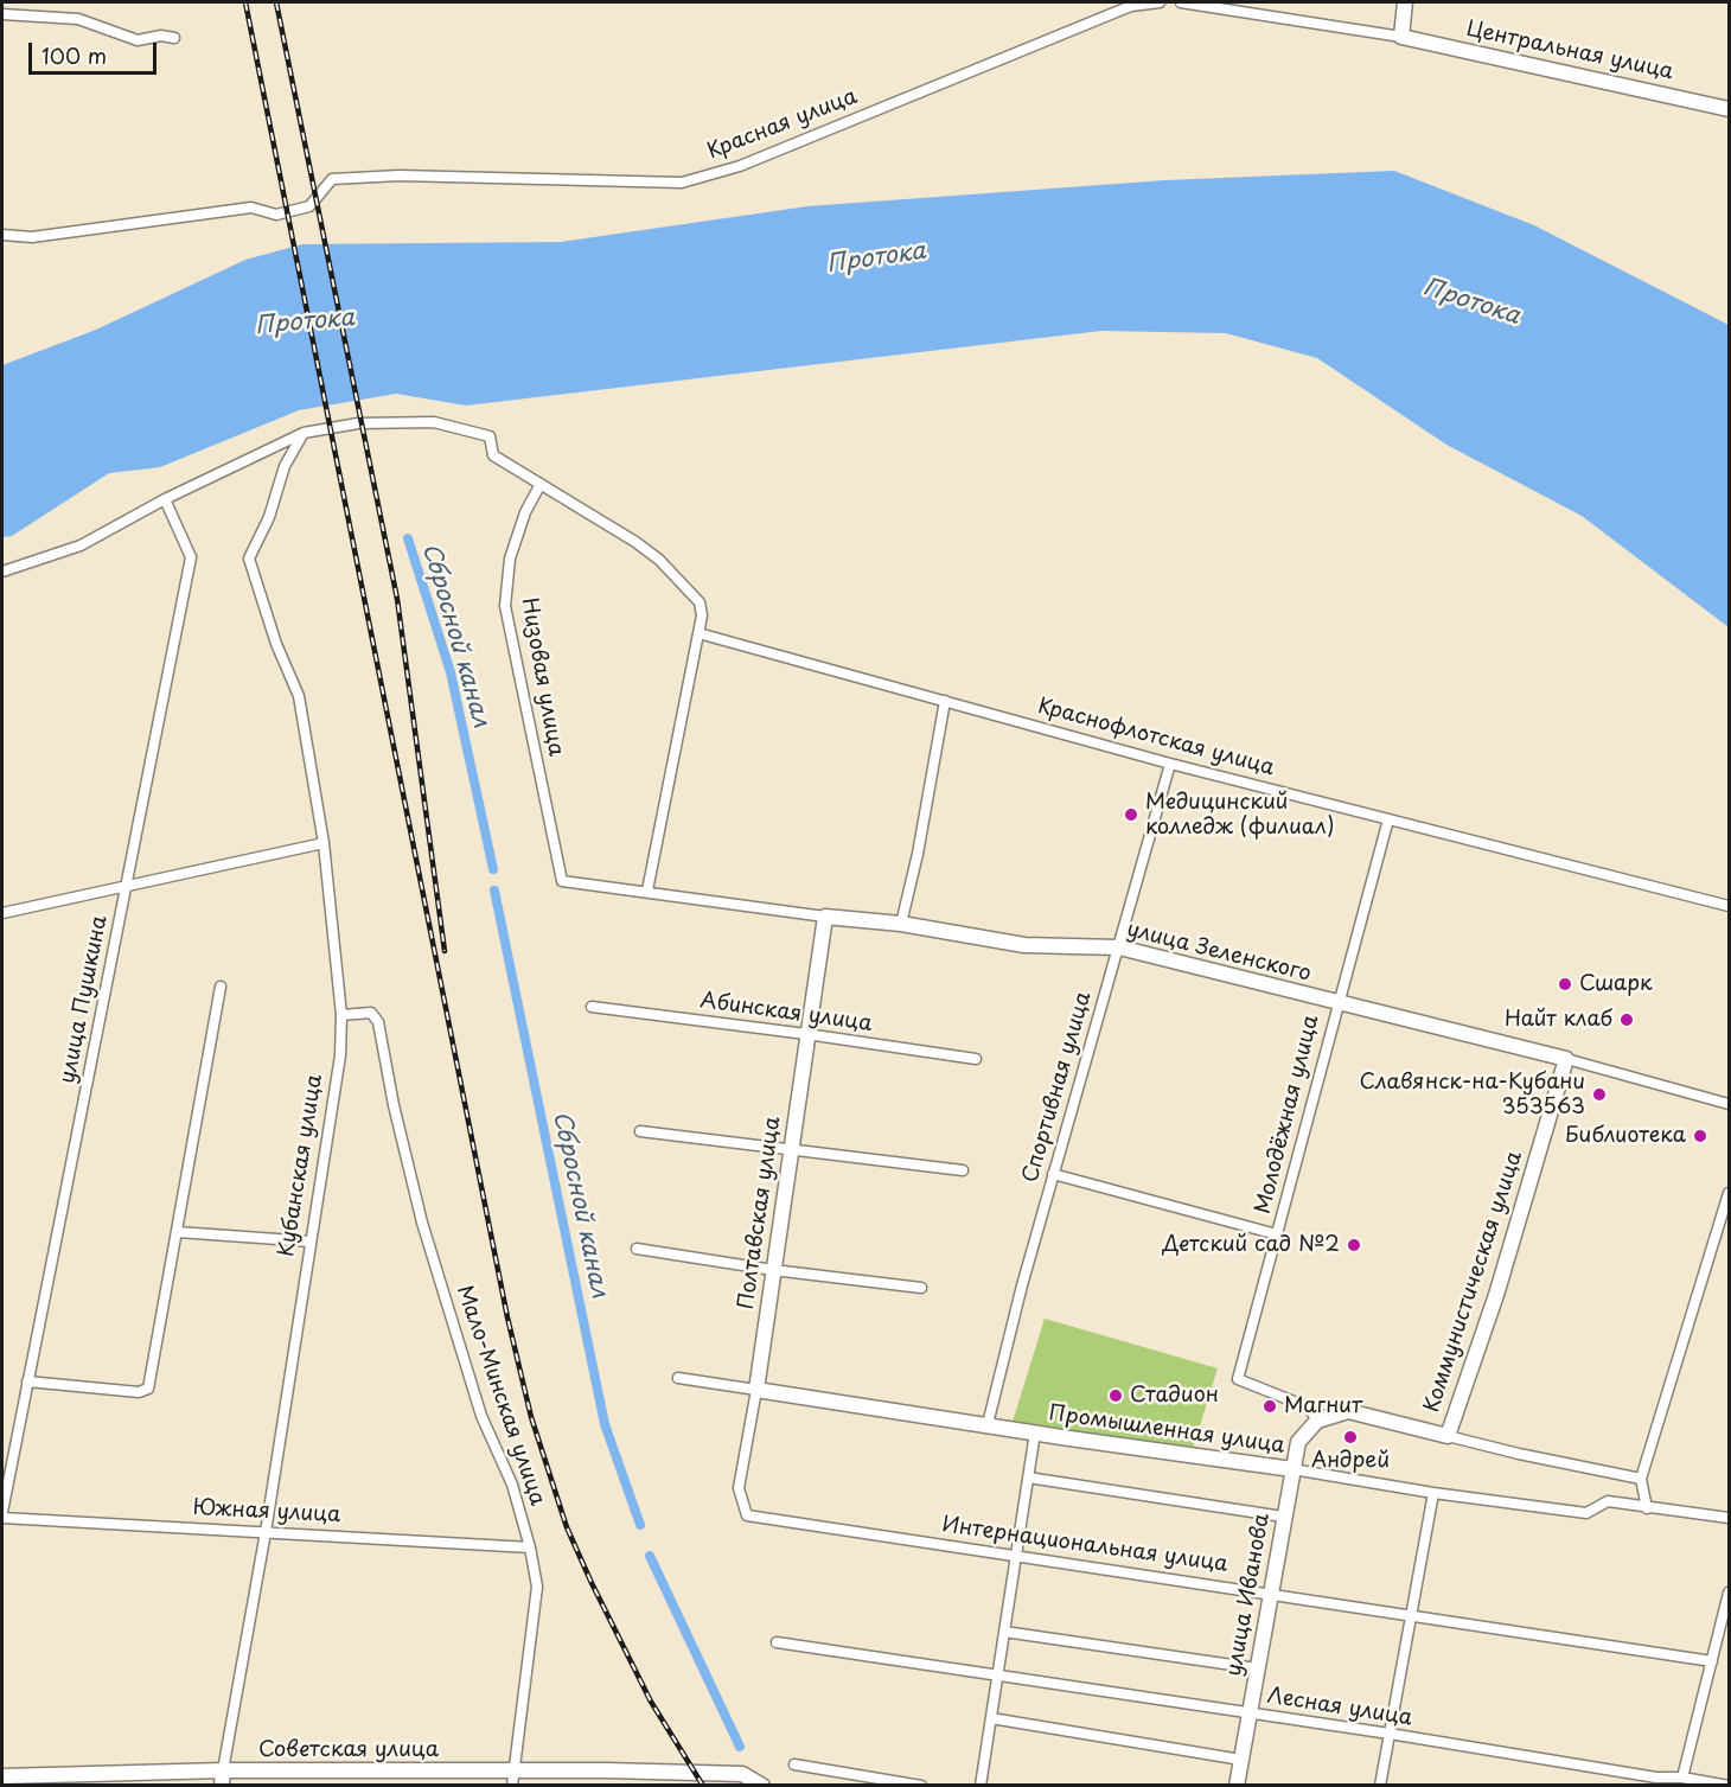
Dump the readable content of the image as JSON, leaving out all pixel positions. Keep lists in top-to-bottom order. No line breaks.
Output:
{"streets":{"street":["Центральная улица","Красная улица","Низовая улица","Краснофлотская улица","улица Зеленского","улица Пушкина","Абинская улица","Спортивная улица","Молодёжная улица","Кубанская улица","Полтавская улица","Коммунистическая улица","Мало-Минская улица","Промышленная улица","Южная улица","Интернациональная улица","улица Иванова","Лесная улица","Советская улица"]},"crossings":[["Низовая улица","улица Зеленского"],["Краснофлотская улица","Спортивная улица"],["Краснофлотская улица","Молодёжная улица"],["улица Зеленского","Спортивная улица"],["улица Зеленского","Молодёжная улица"],["улица Зеленского","Полтавская улица"],["улица Зеленского","Коммунистическая улица"],["Абинская улица","Полтавская улица"],["Спортивная улица","Промышленная улица"],["Молодёжная улица","улица Иванова"],["Кубанская улица","Мало-Минская улица"],["Кубанская улица","Южная улица"],["Кубанская улица","Советская улица"],["Полтавская улица","Промышленная улица"],["Полтавская улица","Интернациональная улица"],["Мало-Минская улица","Южная улица"],["Мало-Минская улица","Советская улица"],["Промышленная улица","улица Иванова"],["Интернациональная улица","улица Иванова"],["улица Иванова","Лесная улица"]],"water":["Протока","Сбросной канал"],"places":["Медицинский колледж (филиал)","Сшарк","Найт клаб","Славянск-на-Кубани 353563","Библиотека","Детский сад №2","Стадион","Магнит","Андрей"],"scale_bar":"100 m"}
